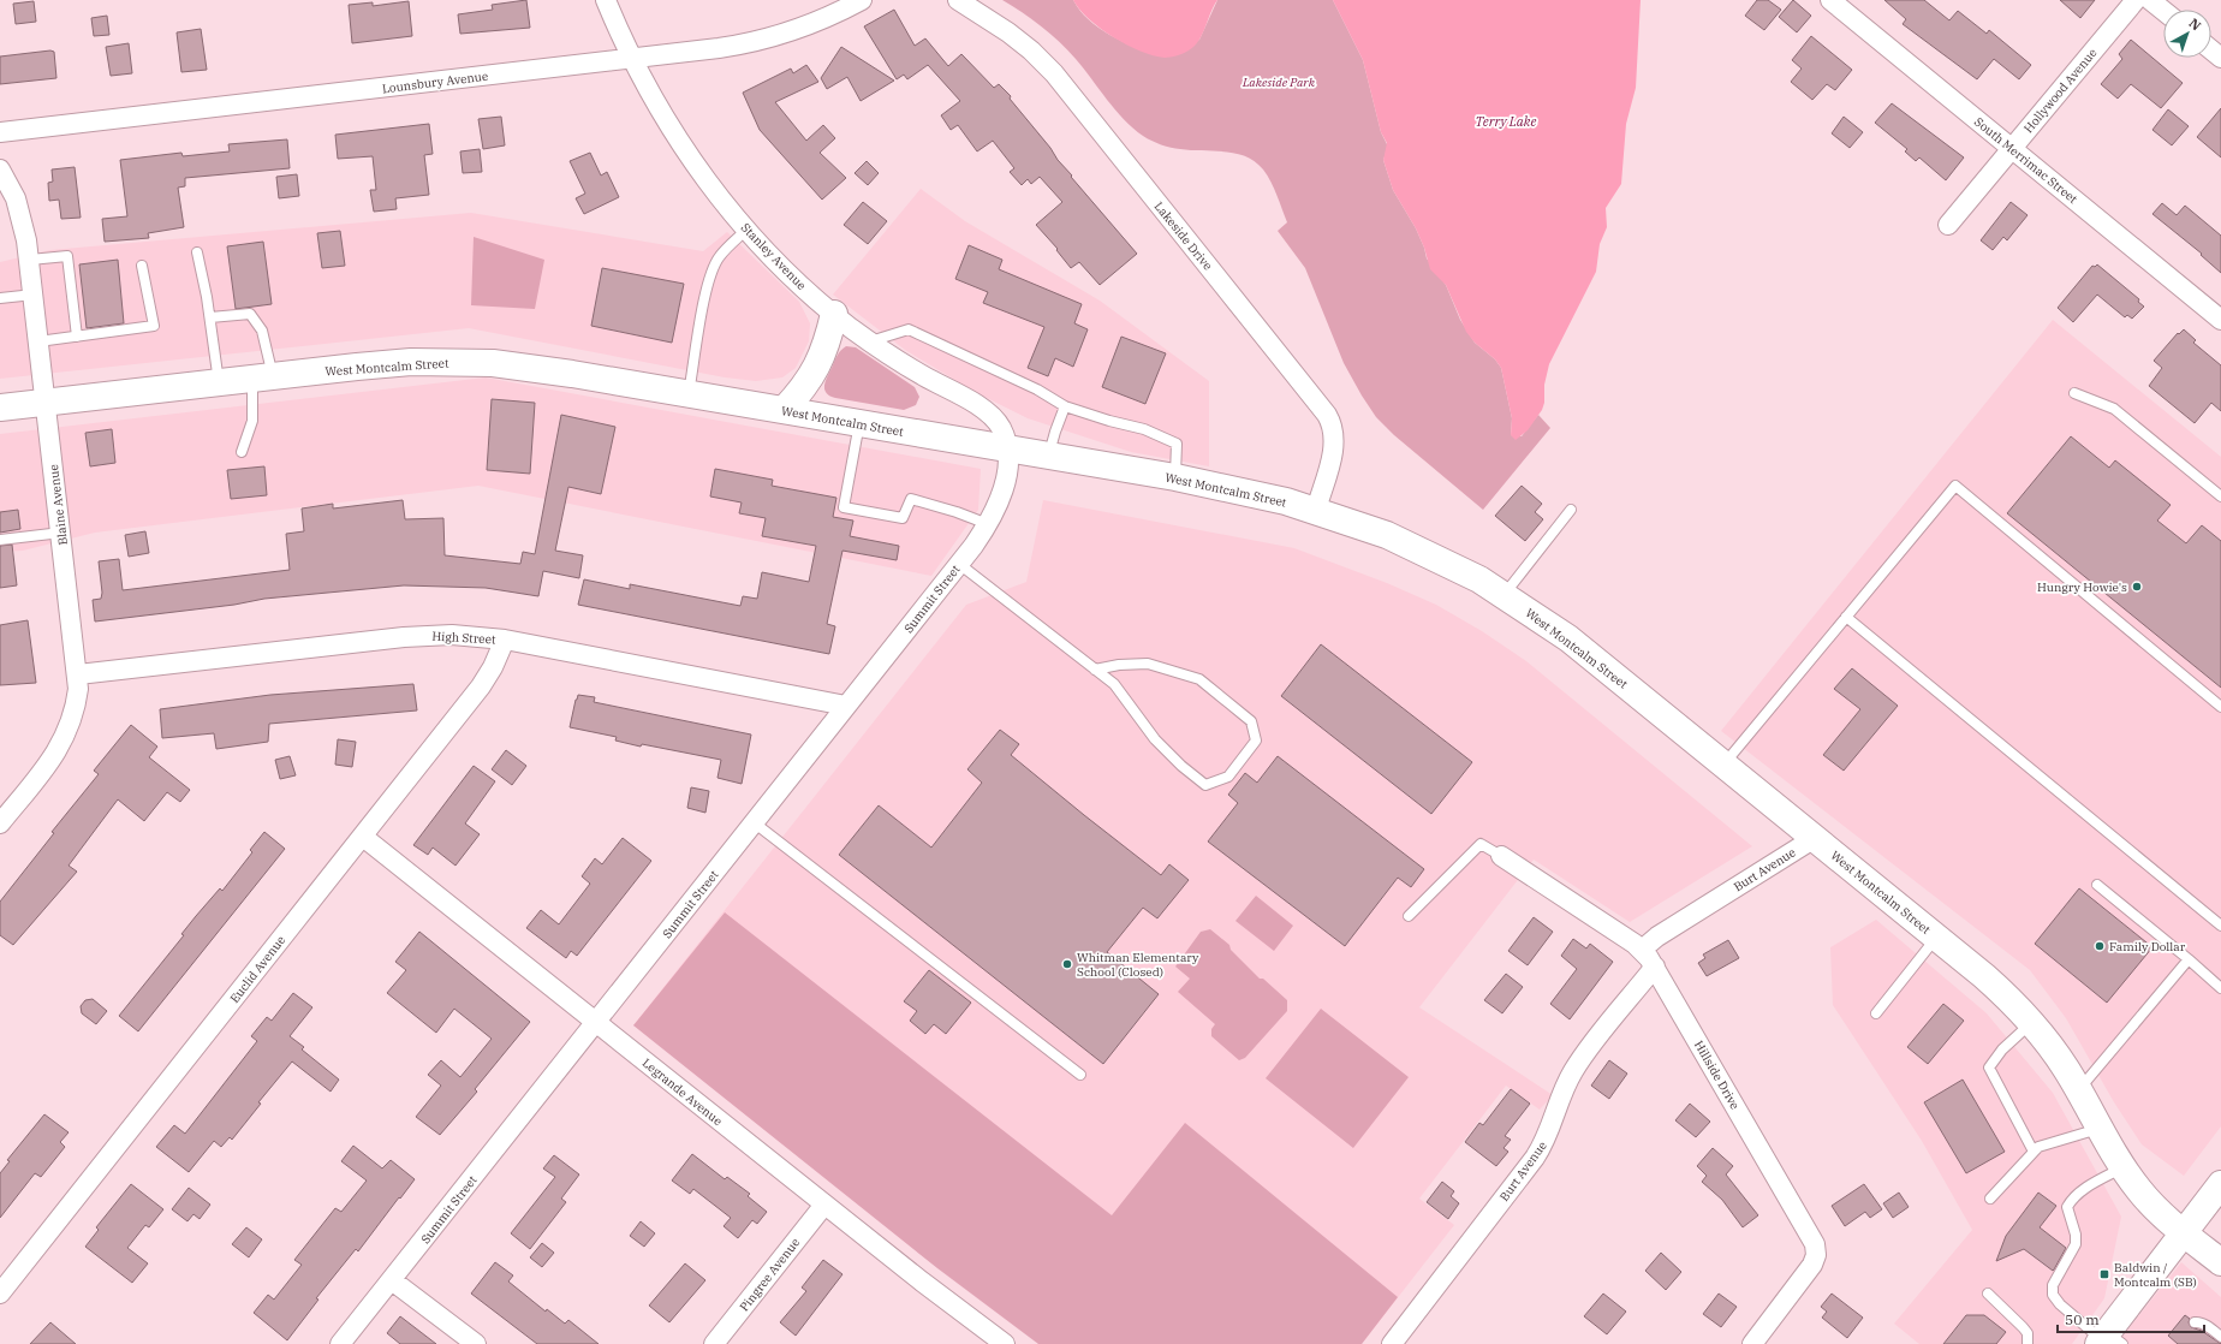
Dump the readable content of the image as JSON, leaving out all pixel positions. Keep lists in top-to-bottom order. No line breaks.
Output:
{"streets":{"main road":["West Montcalm Street"],"street":["Lounsbury Avenue","Hollywood Avenue","South Merrimac Street","Lakeside Drive","Stanley Avenue","Blaine Avenue","Summit Street","High Street","Burt Avenue","Euclid Avenue","Hillside Drive","Legrande Avenue","Pingree Avenue"]},"crossings":[["Lounsbury Avenue","Stanley Avenue"],["Hollywood Avenue","South Merrimac Street"],["Lakeside Drive","West Montcalm Street"],["Stanley Avenue","West Montcalm Street"],["Stanley Avenue","Summit Street"],["West Montcalm Street","Blaine Avenue"],["West Montcalm Street","Summit Street"],["West Montcalm Street","Burt Avenue"],["Blaine Avenue","High Street"],["Summit Street","High Street"],["Summit Street","Legrande Avenue"],["High Street","Euclid Avenue"],["Burt Avenue","Hillside Drive"],["Euclid Avenue","Legrande Avenue"],["Legrande Avenue","Pingree Avenue"]],"water":["Terry Lake"],"parks":["Lakeside Park"],"places":{"other":["Hungry Howie's","Family Dollar","Whitman Elementary School (Closed)"],"transit":["Baldwin / Montcalm (SB)"]},"scale_bar":"50 m","north":"top right"}
